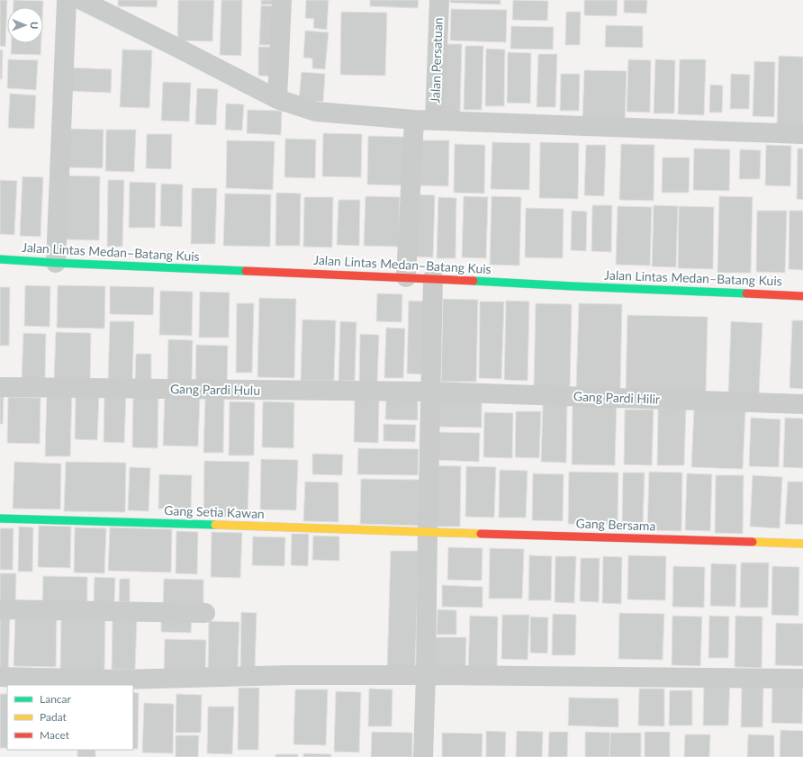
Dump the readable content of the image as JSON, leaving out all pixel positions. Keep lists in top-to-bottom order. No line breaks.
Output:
{"streets":{"main road":["Jalan Lintas Medan–Batang Kuis","Gang Setia Kawan","Gang Bersama"],"street":["Jalan Persatuan","Gang Pardi Hulu","Gang Pardi Hilir"]},"crossings":[["Gang Pardi Hulu","Gang Pardi Hilir"],["Gang Setia Kawan","Gang Bersama"]],"legend":["Lancar","Padat","Macet"],"north":"right"}
